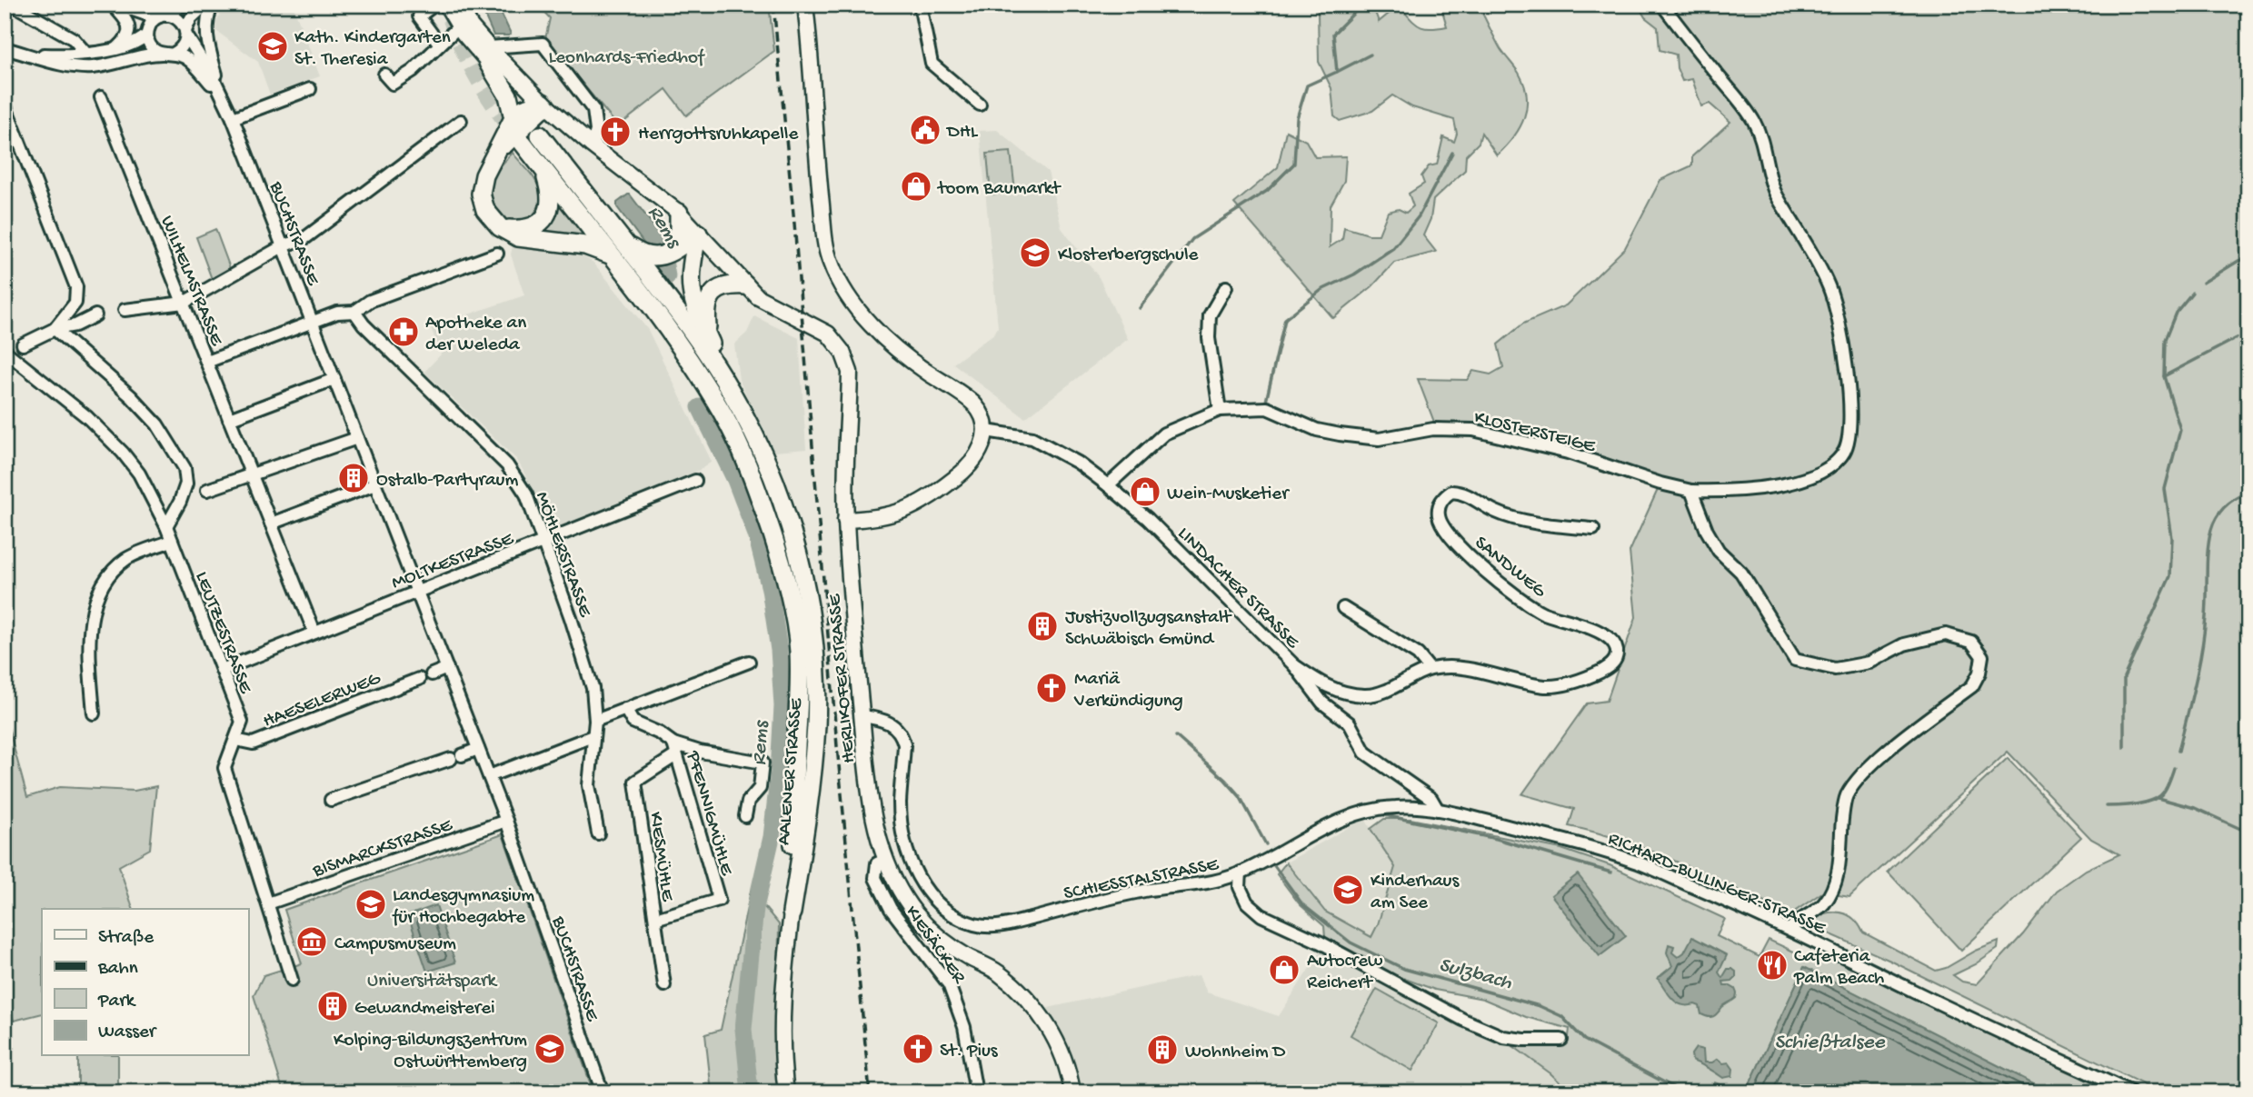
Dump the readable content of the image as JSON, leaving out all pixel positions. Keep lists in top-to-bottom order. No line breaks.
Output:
{"streets":{"highway":["AALENER STRASSE"],"main road":["HERLIKOFER STRASSE"],"street":["BUCHSTRASSE","WILHELMSTRASSE","KLOSTERSTEIGE","MÖHLERSTRASSE","MOLTKESTRASSE","SANDWEG","LINDACHER STRASSE","LEUTZESTRASSE","HAESELERWEG","PFENNIGMÜHLE","BISMARCKSTRASSE","KIESMÜHLE","SCHIESSTALSTRASSE","RICHARD-BULLINGER-STRASSE","KIESÄCKER"]},"crossings":[["BUCHSTRASSE","MOLTKESTRASSE"],["BUCHSTRASSE","BISMARCKSTRASSE"],["WILHELMSTRASSE","MOLTKESTRASSE"],["KLOSTERSTEIGE","LINDACHER STRASSE"],["MÖHLERSTRASSE","MOLTKESTRASSE"],["MOLTKESTRASSE","LEUTZESTRASSE"],["SANDWEG","LINDACHER STRASSE"],["LINDACHER STRASSE","RICHARD-BULLINGER-STRASSE"],["LEUTZESTRASSE","HAESELERWEG"],["LEUTZESTRASSE","BISMARCKSTRASSE"],["HERLIKOFER STRASSE","SCHIESSTALSTRASSE"],["HERLIKOFER STRASSE","KIESÄCKER"],["PFENNIGMÜHLE","KIESMÜHLE"],["SCHIESSTALSTRASSE","RICHARD-BULLINGER-STRASSE"]],"water":["Rems","Sulzbach","Schießtalsee"],"parks":["Leonhards-Friedhof","Universitätspark"],"places":{"school or university":["Kath. Kindergarten St. Theresia","Klosterbergschule","Kinderhaus am See","Landesgymnasium für Hochbegabte","Kolping-Bildungszentrum Ostwürttemberg"],"public building":["DHL"],"church":["Herrgottsruhkapelle","Mariä Verkündigung","St. Pius"],"shop":["toom Baumarkt","Wein-Musketier","Autocrew Reichert"],"pharmacy":["Apotheke an der Weleda"],"building":["Ostalb-Partyraum","Justizvollzugsanstalt Schwäbisch Gmünd","Gewandmeisterei","Wohnheim D"],"museum":["Campusmuseum"],"restaurant":["Cafeteria Palm Beach"]},"legend":["Straße","Bahn","Park","Wasser"]}
